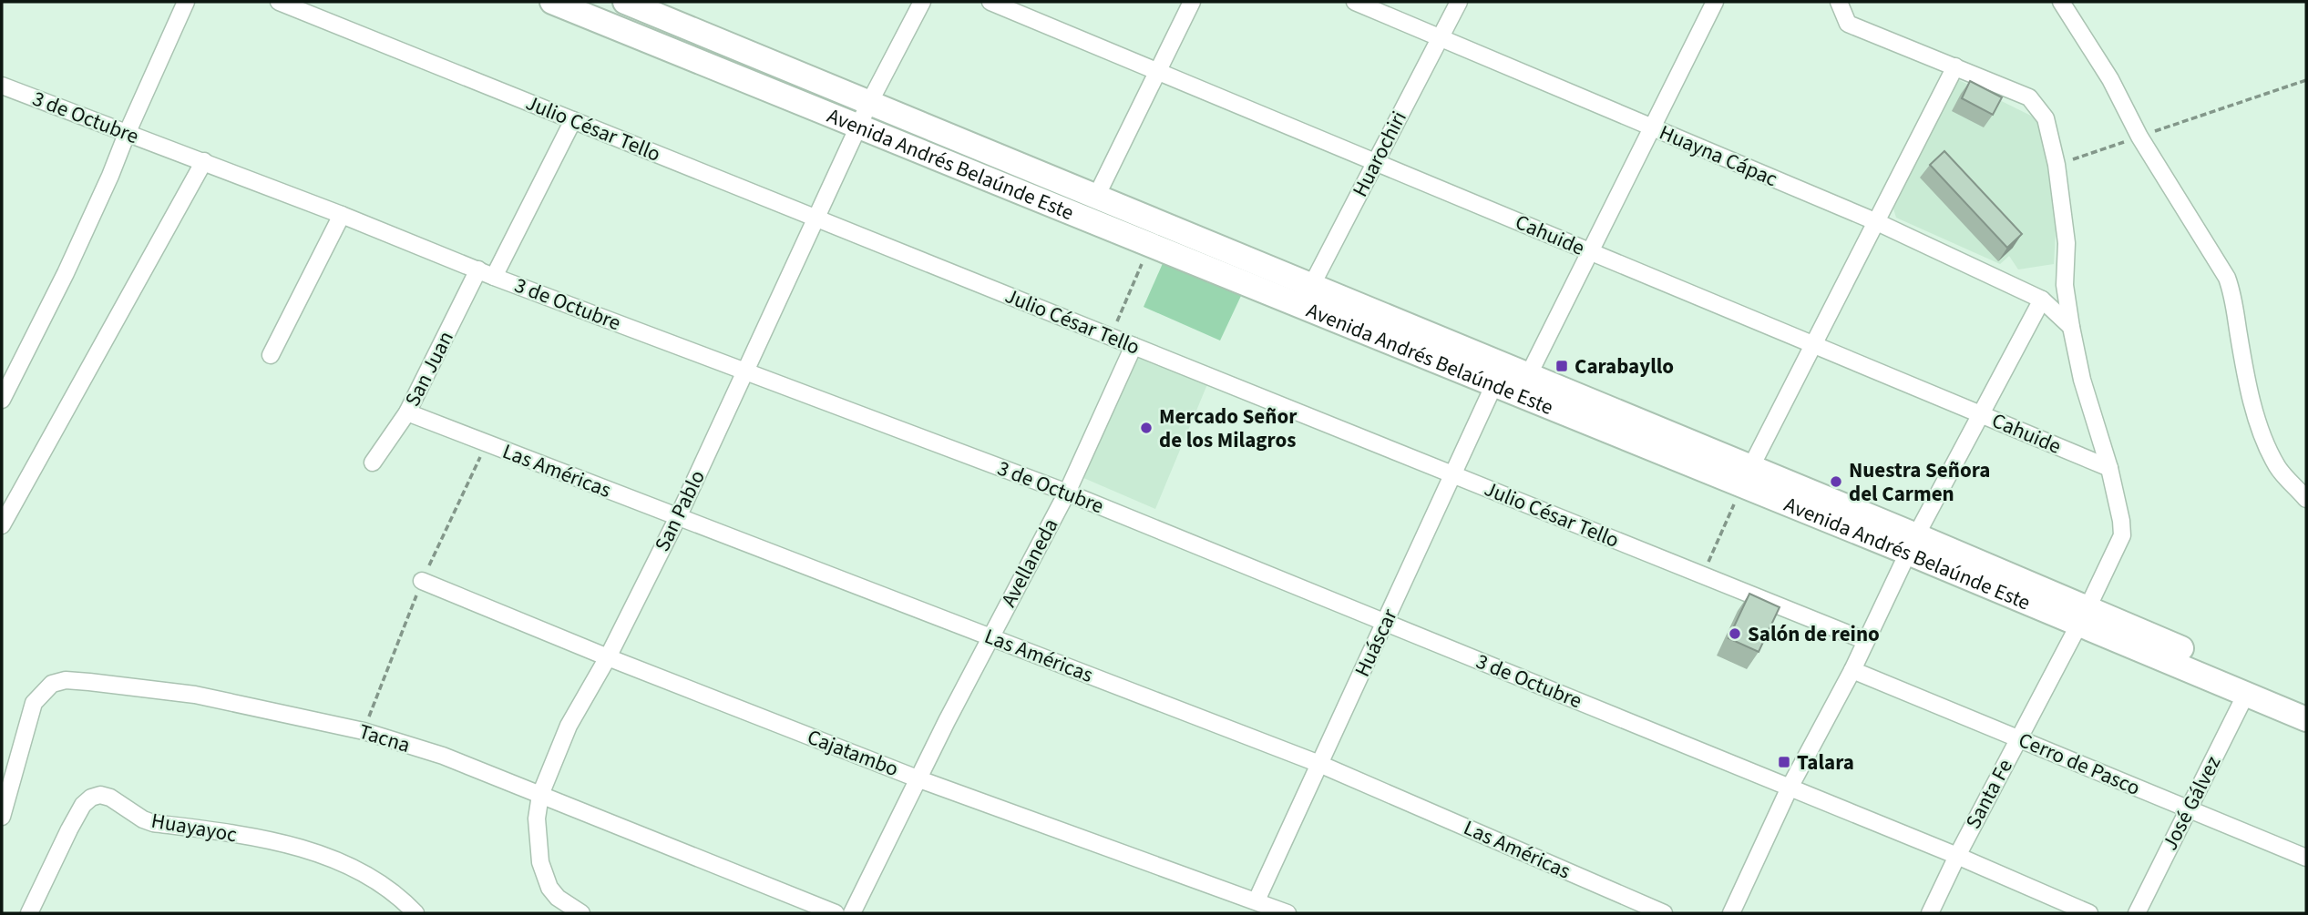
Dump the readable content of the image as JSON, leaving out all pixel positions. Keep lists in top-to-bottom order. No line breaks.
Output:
{"streets":{"street":["3 de Octubre","Julio César Tello","Huarochiri","Huayna Cápac","Avenida Andrés Belaúnde Este","Cahuide","San Juan","Las Américas","San Pablo","Avellaneda","Huáscar","Tacna","Cajatambo","Cerro de Pasco","Santa Fe","José Gálvez","Huayayoc"]},"crossings":[["3 de Octubre","San Juan"],["3 de Octubre","San Pablo"],["3 de Octubre","Avellaneda"],["3 de Octubre","Huáscar"],["3 de Octubre","Santa Fe"],["Julio César Tello","San Pablo"],["Julio César Tello","Avellaneda"],["Julio César Tello","Huáscar"],["Huarochiri","Huayna Cápac"],["Huarochiri","Avenida Andrés Belaúnde Este"],["Huarochiri","Cahuide"],["Huayna Cápac","Santa Fe"],["Avenida Andrés Belaúnde Este","San Pablo"],["Avenida Andrés Belaúnde Este","Huáscar"],["Avenida Andrés Belaúnde Este","Santa Fe"],["Avenida Andrés Belaúnde Este","José Gálvez"],["Cahuide","Santa Fe"],["San Juan","Las Américas"],["Las Américas","San Pablo"],["Las Américas","Avellaneda"],["Las Américas","Huáscar"],["San Pablo","Tacna"],["San Pablo","Cajatambo"],["Avellaneda","Cajatambo"],["Huáscar","Cajatambo"],["Cerro de Pasco","Santa Fe"],["Cerro de Pasco","José Gálvez"]],"places":{"transit":["Carabayllo","Talara"],"other":["Mercado Señor de los Milagros","Nuestra Señora del Carmen","Salón de reino"]}}
